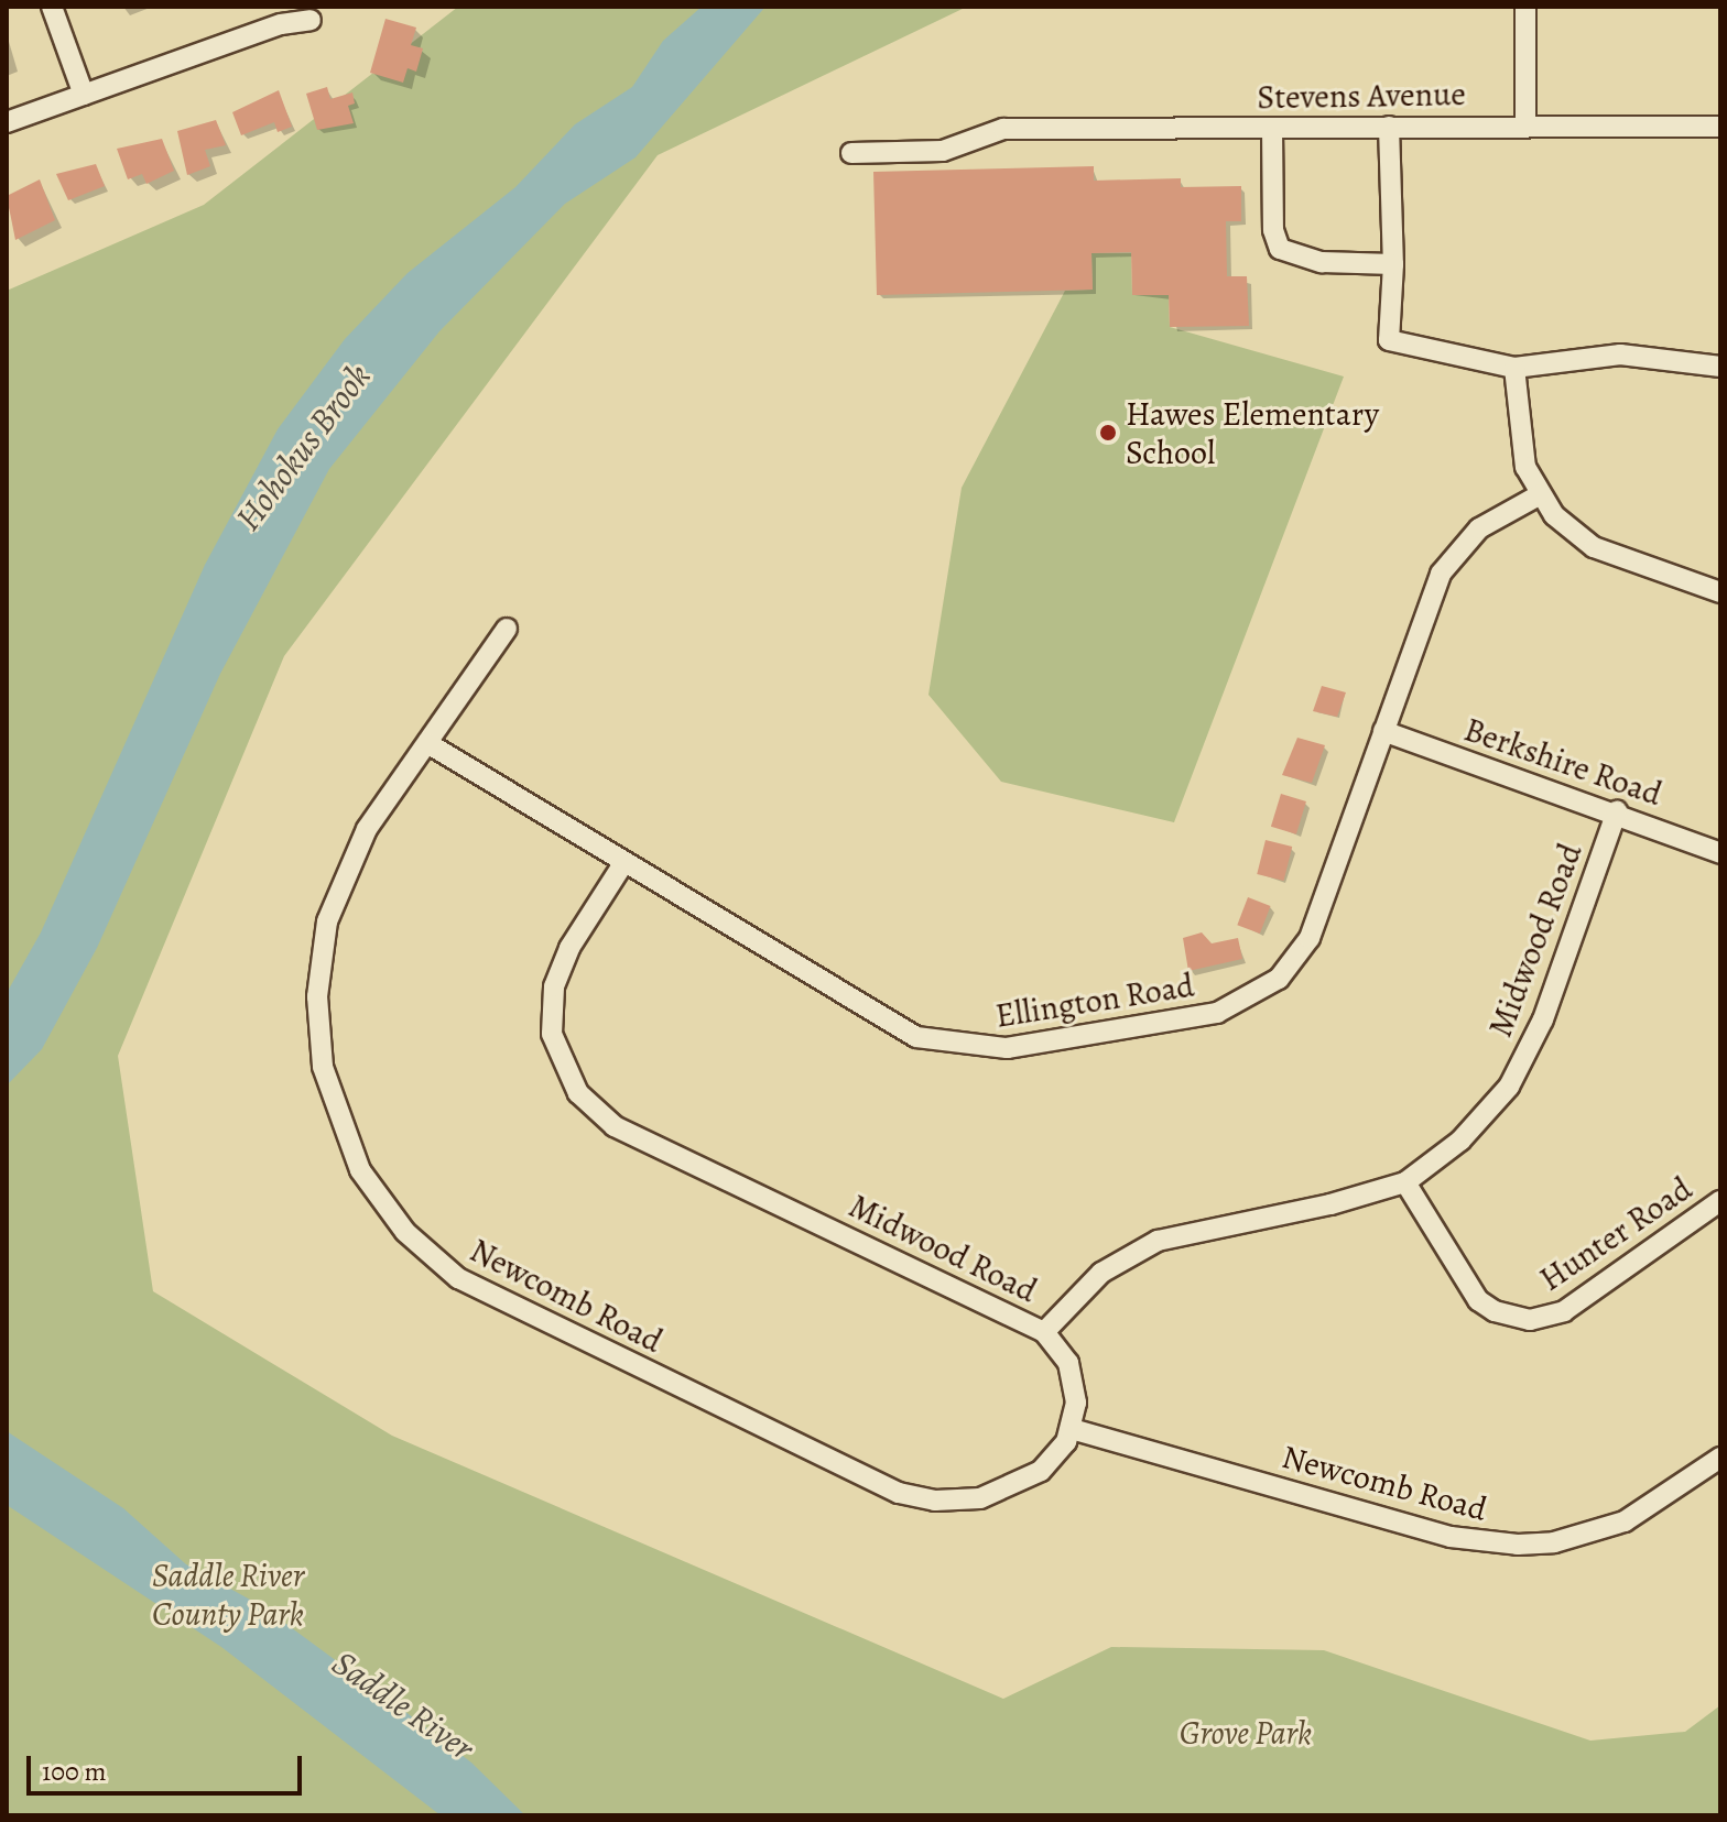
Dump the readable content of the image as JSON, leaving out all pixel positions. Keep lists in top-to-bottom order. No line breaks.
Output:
{"streets":{"street":["Stevens Avenue","Berkshire Road","Midwood Road","Ellington Road","Hunter Road","Newcomb Road"]},"crossings":[["Berkshire Road","Midwood Road"],["Berkshire Road","Ellington Road"],["Midwood Road","Ellington Road"],["Midwood Road","Hunter Road"],["Ellington Road","Newcomb Road"]],"water":["Hohokus Brook","Saddle River"],"parks":["Saddle River County Park","Grove Park"],"places":["Hawes Elementary School"],"scale_bar":"100 m"}
